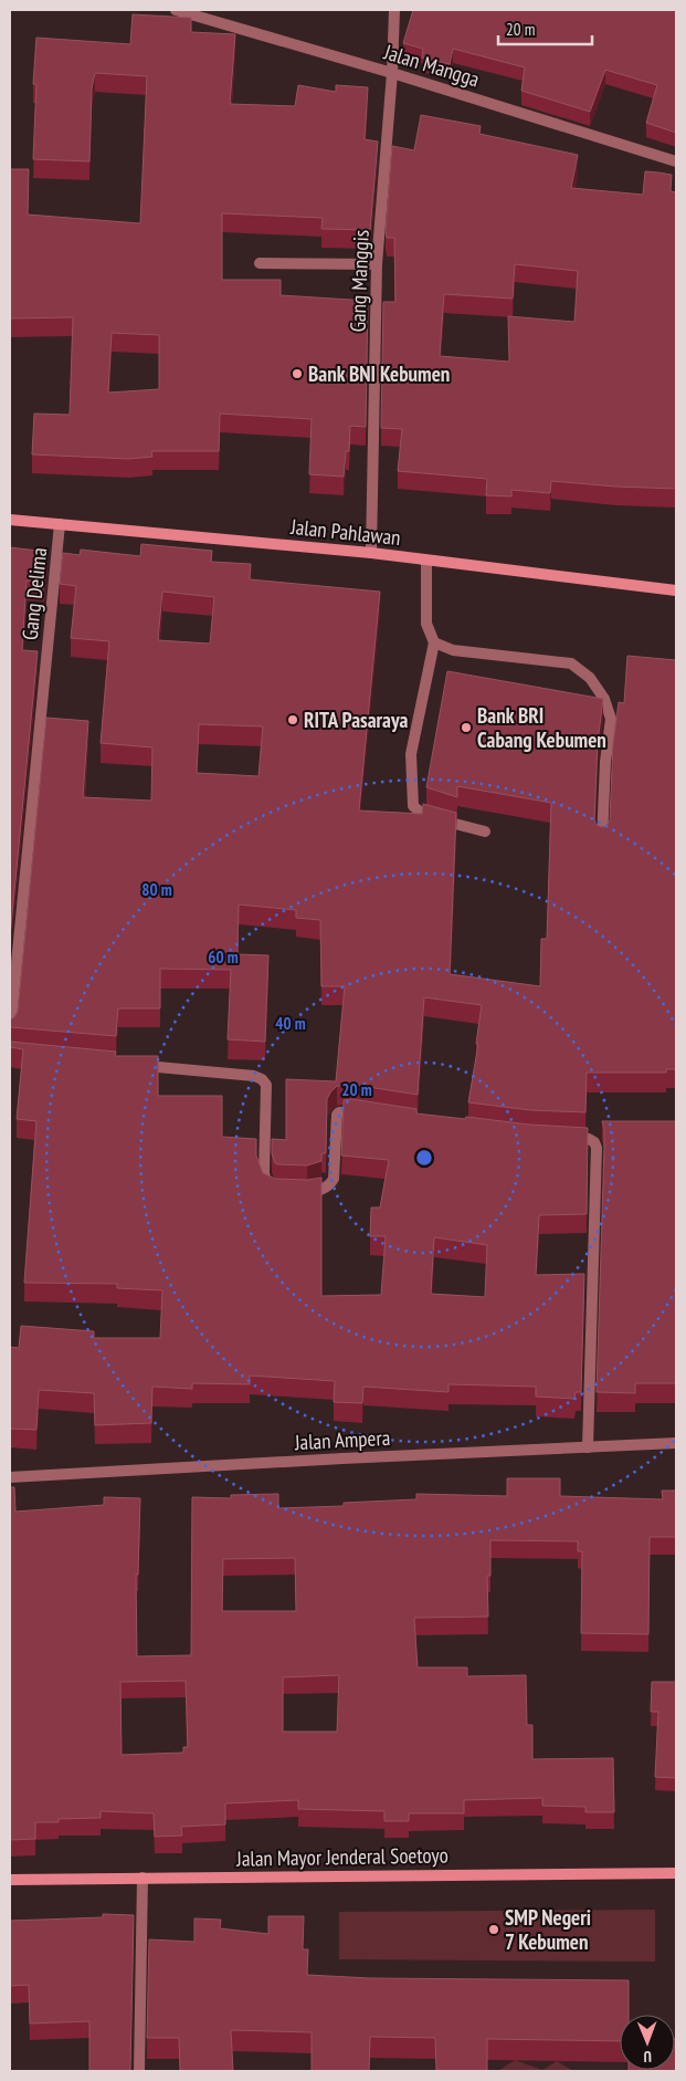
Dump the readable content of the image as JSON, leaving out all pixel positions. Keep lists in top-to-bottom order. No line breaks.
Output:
{"streets":{"main road":["Jalan Pahlawan","Jalan Mayor Jenderal Soetoyo"],"street":["Jalan Mangga","Gang Manggis","Gang Delima","Jalan Ampera"]},"crossings":[["Jalan Mangga","Gang Manggis"],["Gang Manggis","Jalan Pahlawan"],["Jalan Pahlawan","Gang Delima"]],"places":["Bank BNI Kebumen","RITA Pasaraya","Bank BRI Cabang Kebumen","SMP Negeri 7 Kebumen"],"scale_bar":"20 m","north":"bottom","rings":["80 m","60 m","40 m","20 m"]}
